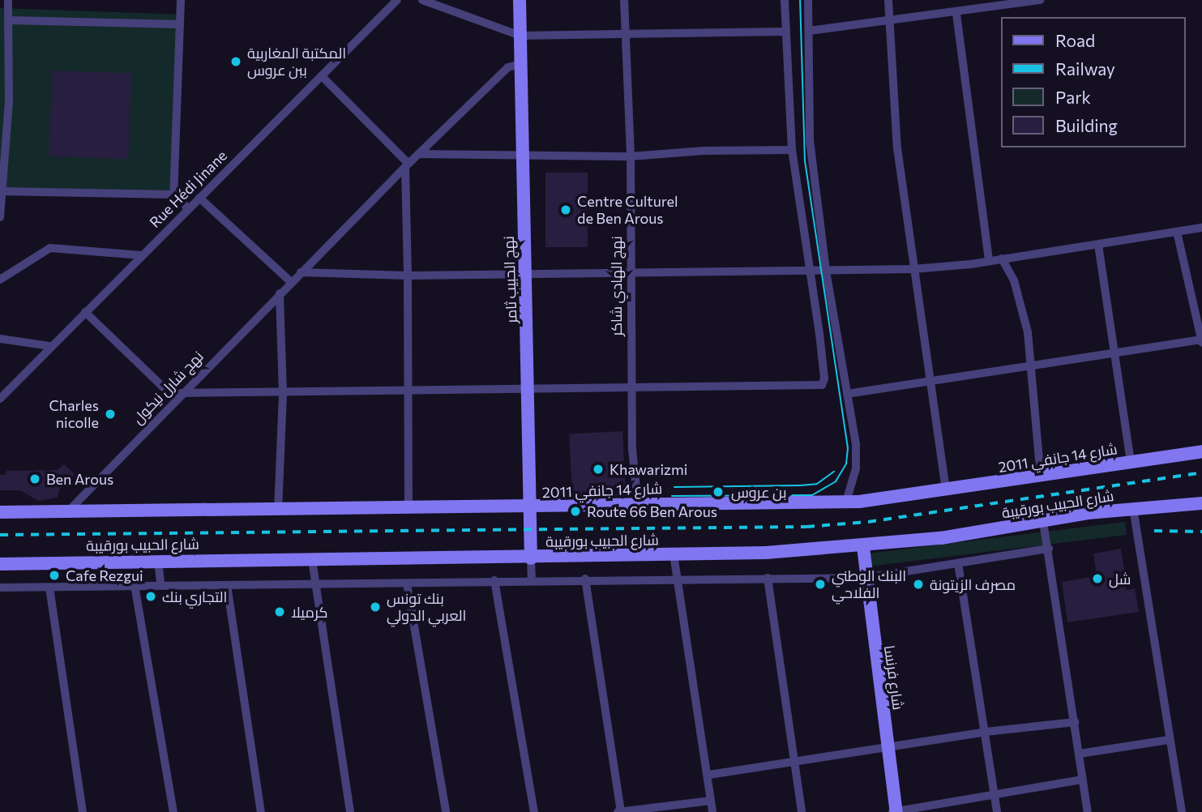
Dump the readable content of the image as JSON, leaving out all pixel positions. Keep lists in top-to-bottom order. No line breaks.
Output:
{"streets":{"street":["Rue Hédi Jinane","نهج الحبيب ثامر","نهج الهادي شاكر","نهج شارل نيكول","شارع 14 جانفي 2011","شارع الحبيب بورقيبة","شارع فرنسا"]},"crossings":[["نهج الحبيب ثامر","نهج شارل نيكول"],["نهج الحبيب ثامر","شارع 14 جانفي 2011"],["نهج الحبيب ثامر","شارع الحبيب بورقيبة"],["نهج الهادي شاكر","شارع 14 جانفي 2011"],["نهج شارل نيكول","شارع 14 جانفي 2011"],["شارع الحبيب بورقيبة","شارع فرنسا"]],"places":["المكتبة المغاربية ببن عروس","Centre Culturel de Ben Arous","Charles nicolle","Khawarizmi","Ben Arous","بن عروس","Route 66 Ben Arous","Cafe Rezgui","شل","البنك الوطني الفلاحي","مصرف الزيتونة","التجاري بنك","بنك تونس العربي الدولي","كرميلا"],"legend":["Road","Railway","Park","Building"]}
